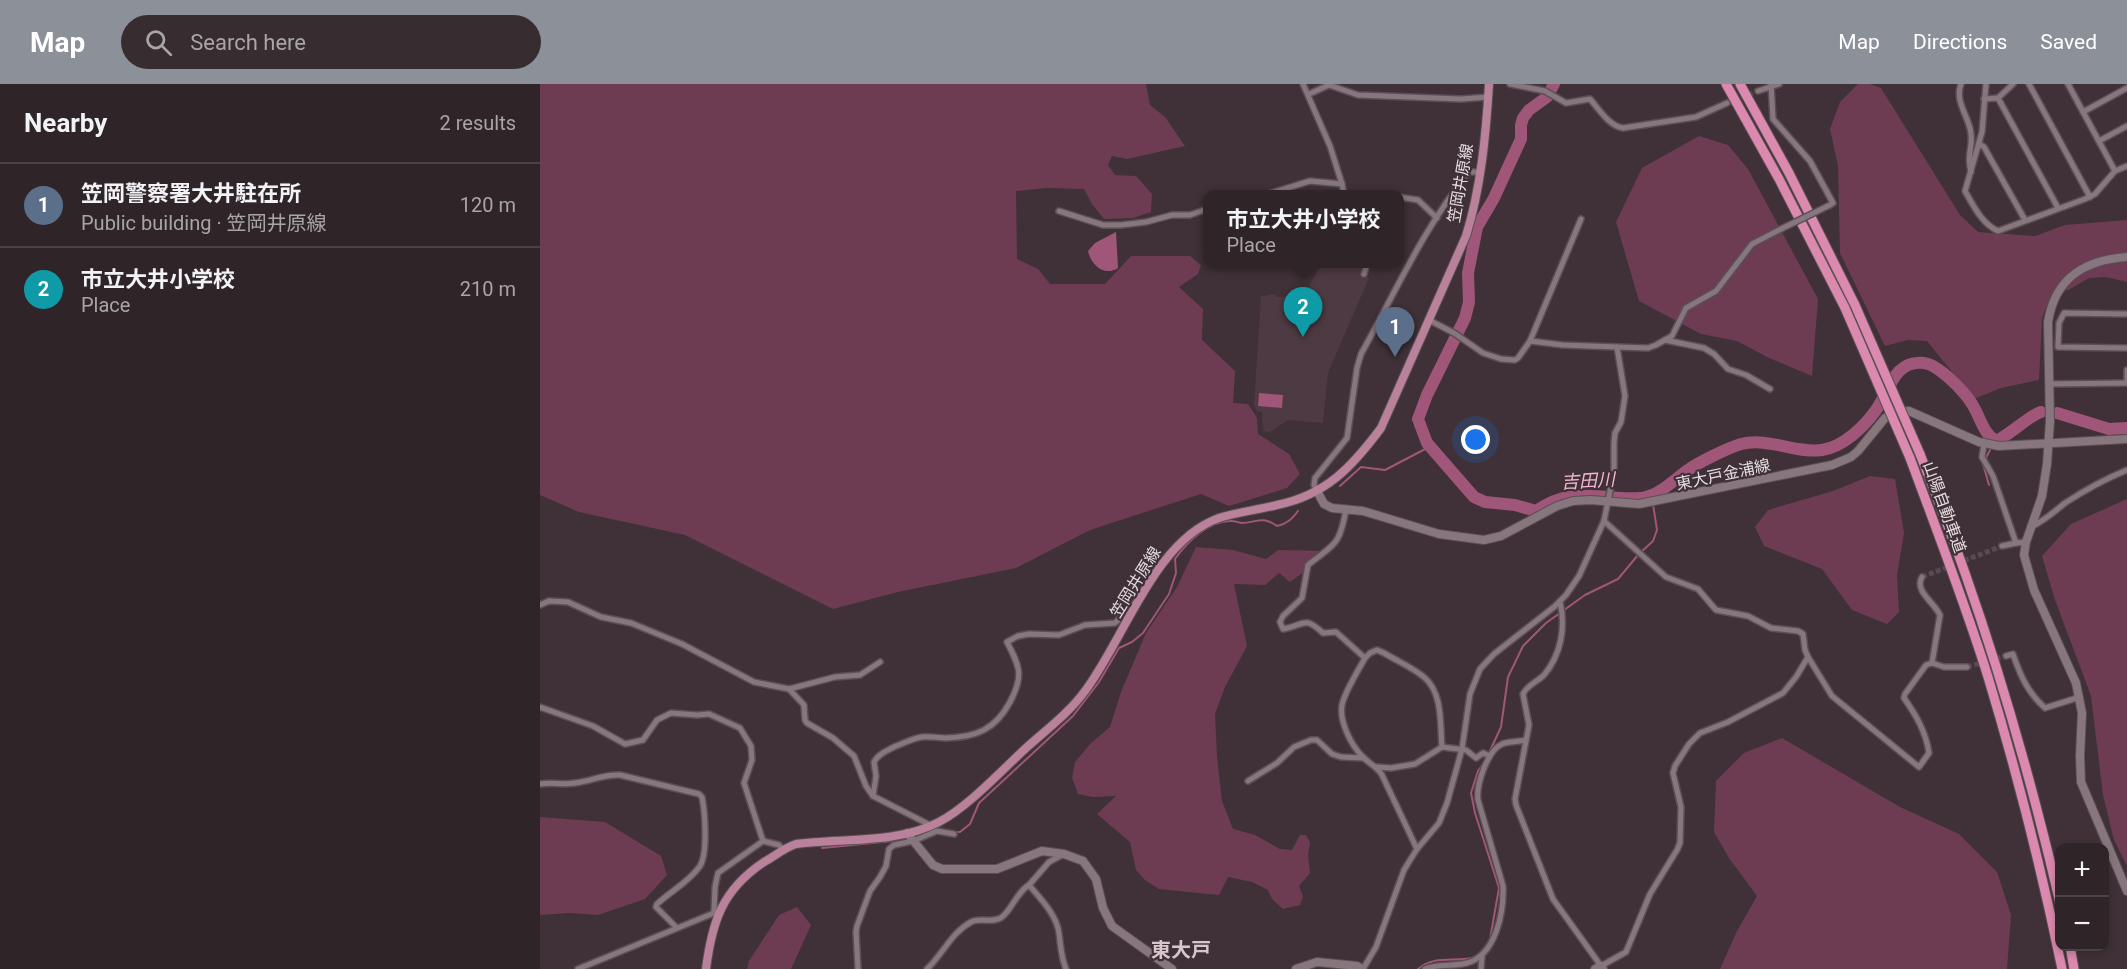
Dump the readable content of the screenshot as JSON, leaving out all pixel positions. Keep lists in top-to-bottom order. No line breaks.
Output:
{"streets":{"highway":["山陽自動車道"],"main road":["笠岡井原線","東大戸金浦線"]},"crossings":[["笠岡井原線","東大戸金浦線"]],"districts":["東大戸"],"water":["吉田川"],"page":{"header":"Map","search":"Search here","nav":["Map","Directions","Saved"],"heading":["Nearby","2 results"],"list":[{"mark":"1","name":"笠岡警察署大井駐在所","note":"Public building · 笠岡井原線","value":"120 m"},{"mark":"2","name":"市立大井小学校","note":"Place","value":"210 m"}],"popup":["市立大井小学校","Place"],"pins":["2","1"],"map_buttons":["+","−"]}}
